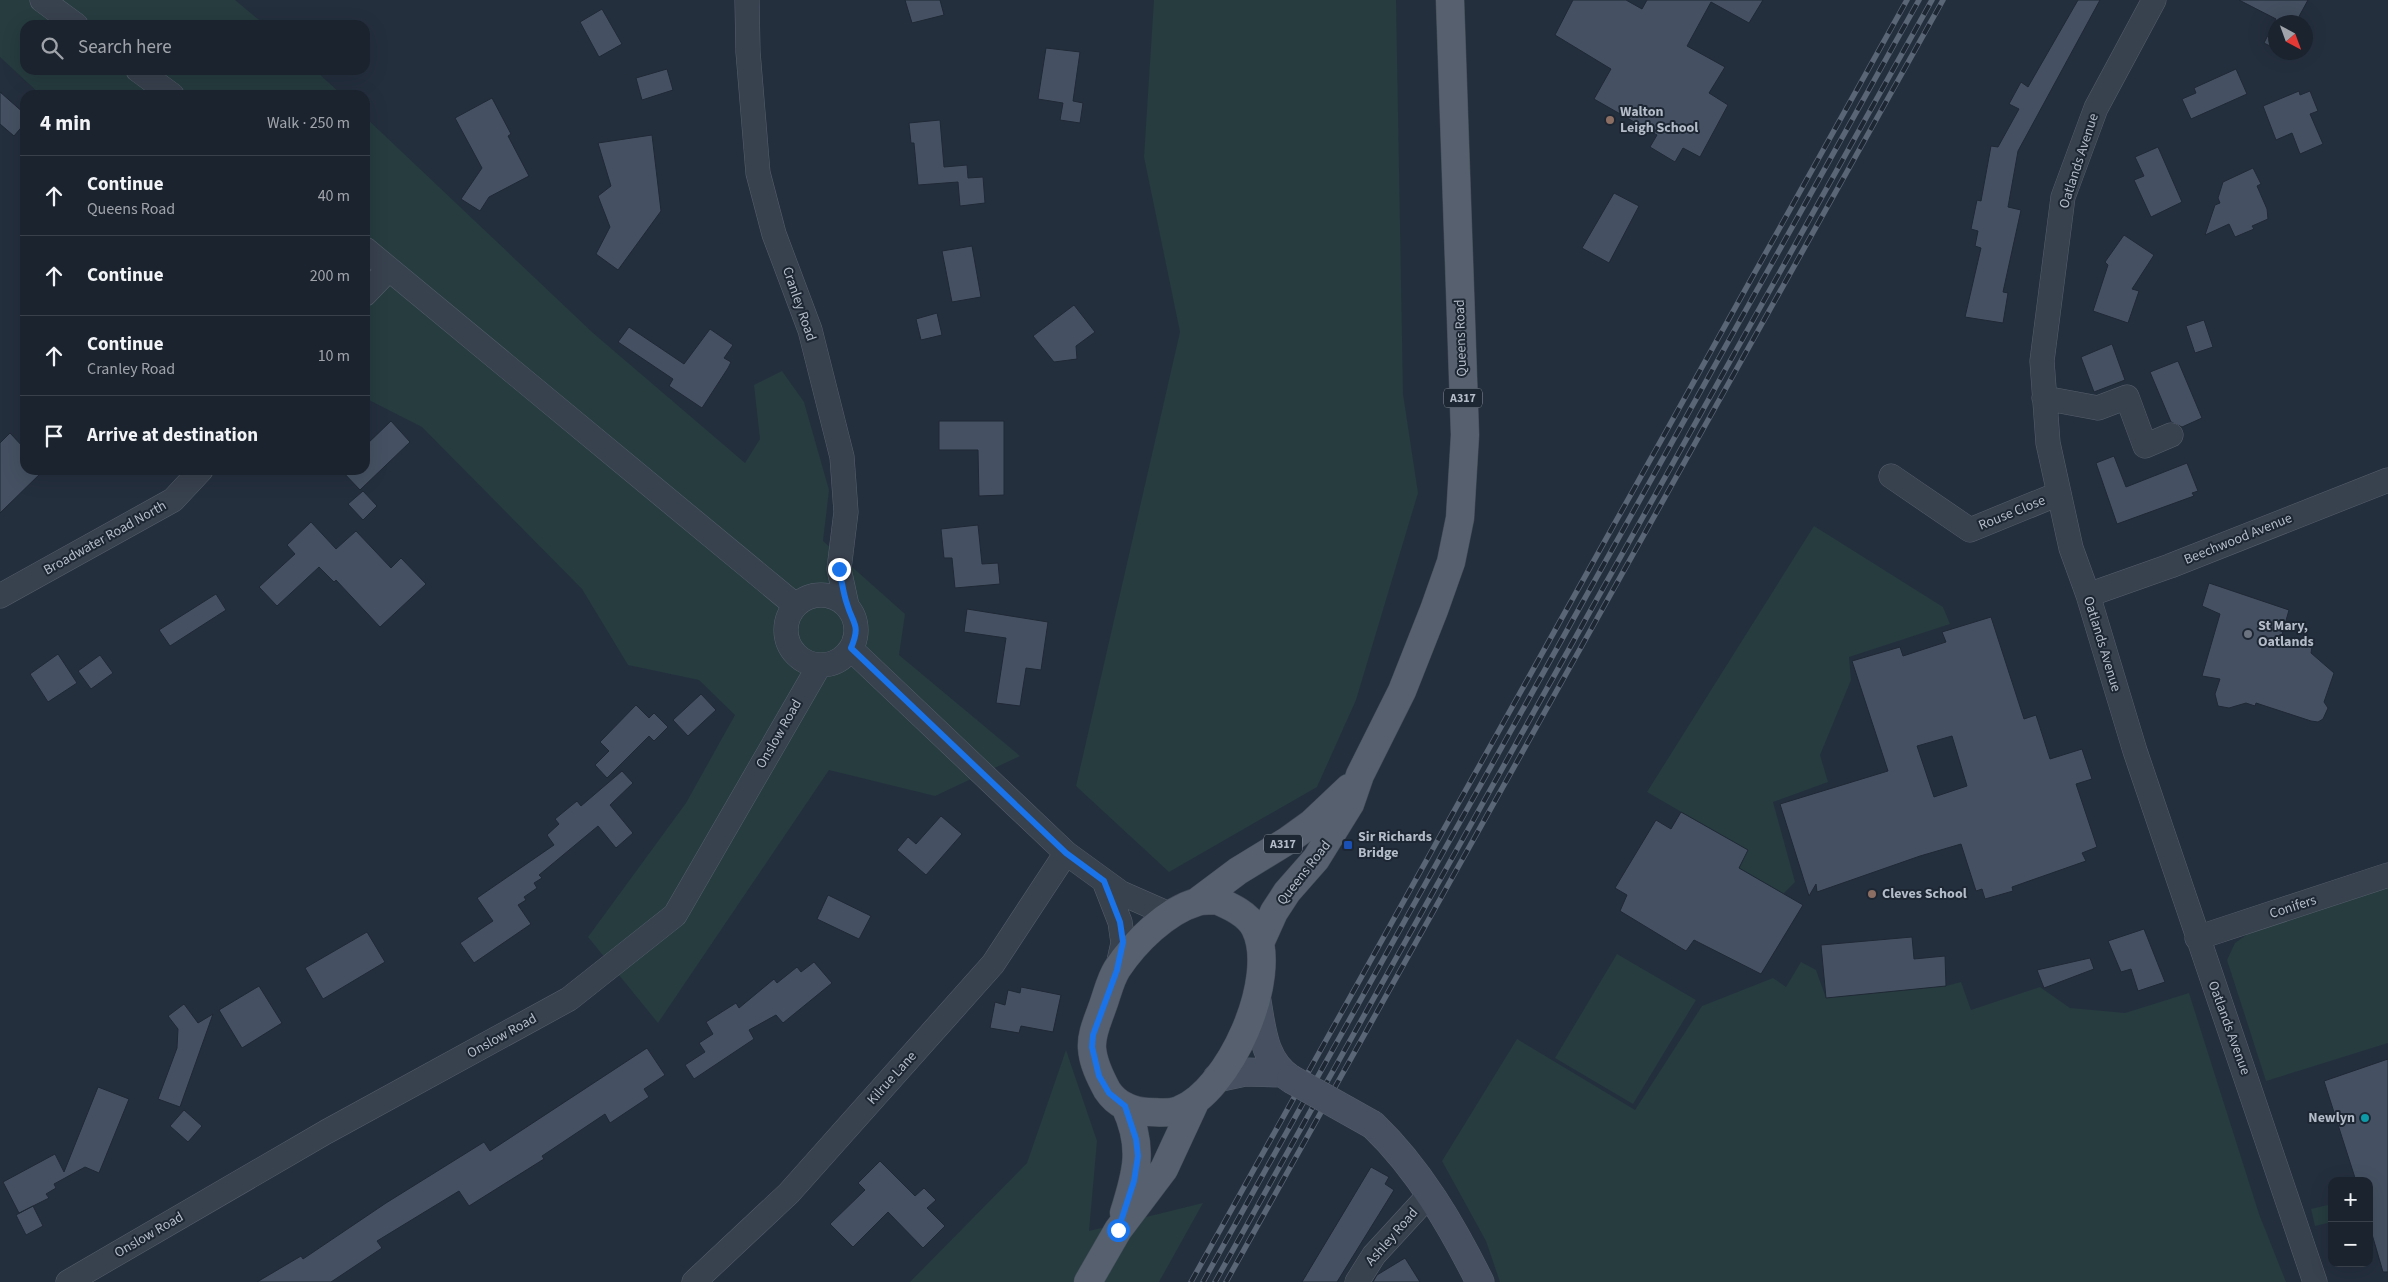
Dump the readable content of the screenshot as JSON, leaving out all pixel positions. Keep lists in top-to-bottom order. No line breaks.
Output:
{"streets":{"main road":["Queens Road","A317","Ashley Road"],"street":["Oatlands Avenue","Cranley Road","Rouse Close","Broadwater Road North","Beechwood Avenue","Onslow Road","Conifers","Kilrue Lane"]},"crossings":[["Oatlands Avenue","Rouse Close"],["Oatlands Avenue","Beechwood Avenue"],["Oatlands Avenue","Conifers"],["Cranley Road","Onslow Road"]],"places":{"other":["Walton Leigh School","St Mary, Oatlands","Cleves School","Newlyn"],"transit":["Sir Richards Bridge"]},"north":"bottom right","page":{"search":"Search here","heading":["4 min","Walk · 250 m"],"list":[["Continue","Queens Road","40 m"],["Continue","200 m"],["Continue","Cranley Road","10 m"],"Arrive at destination"],"map_buttons":["+","−"]}}
